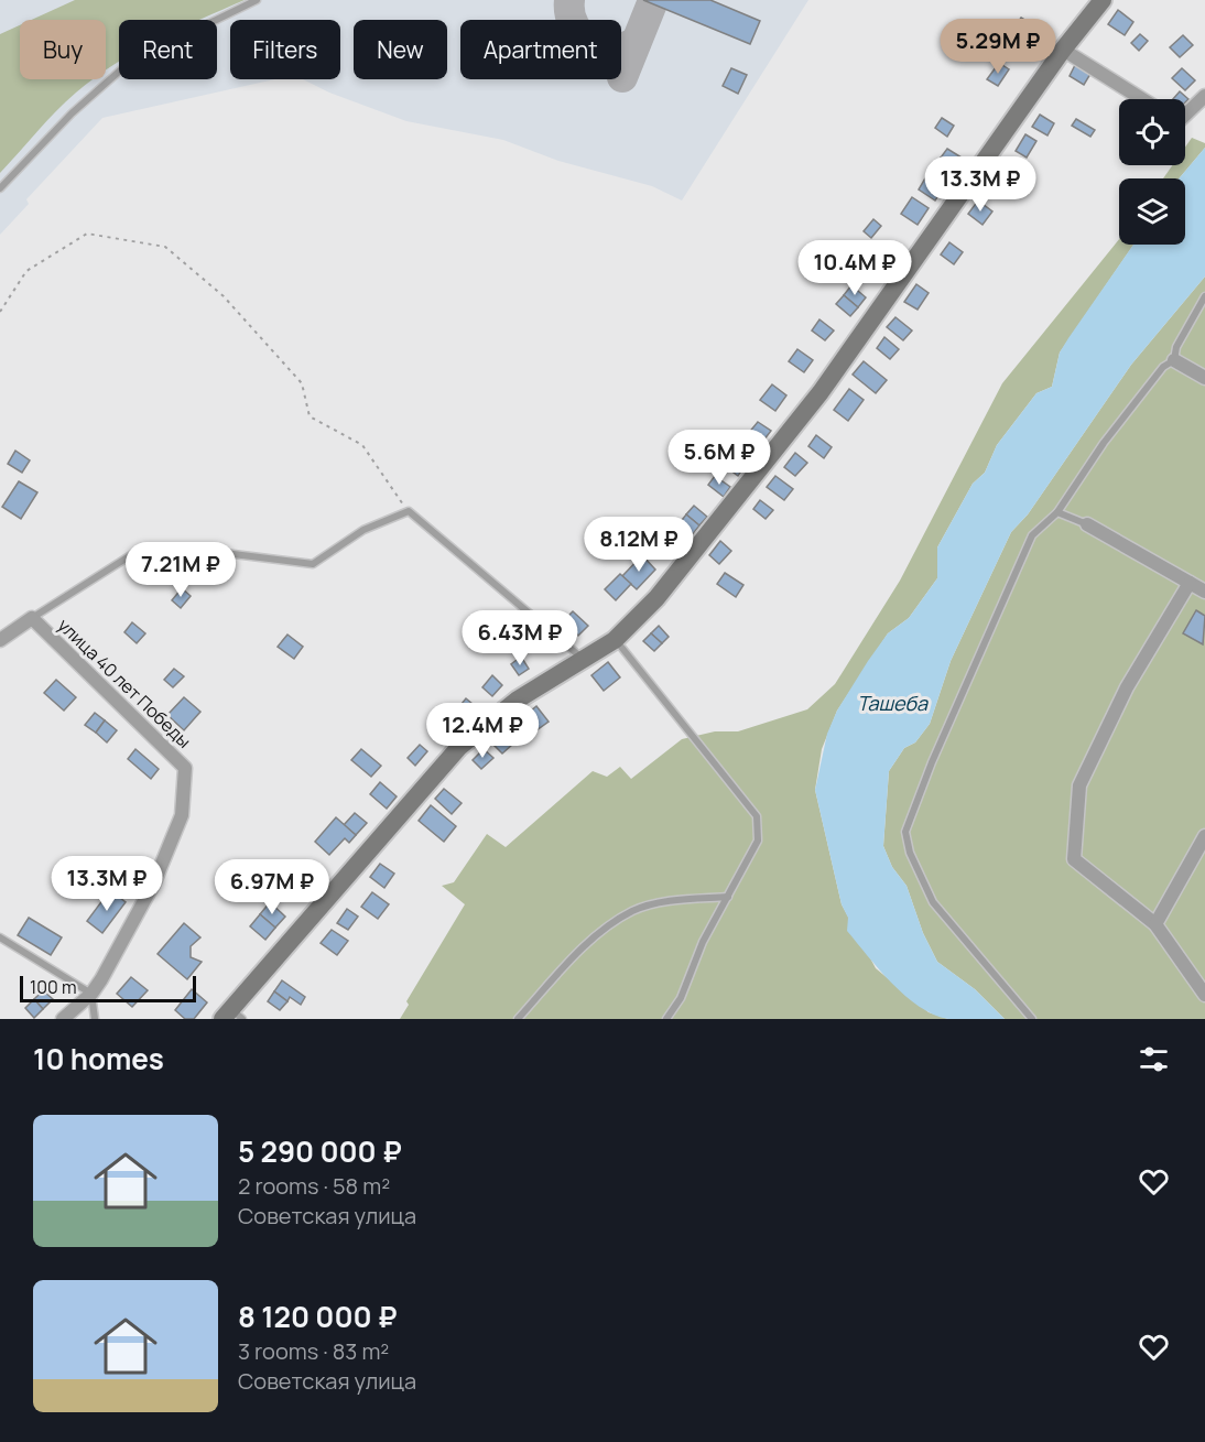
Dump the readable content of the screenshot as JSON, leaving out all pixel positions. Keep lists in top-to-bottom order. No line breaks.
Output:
{"streets":{"street":["улица 40 лет Победы"]},"water":["Ташеба"],"scale_bar":"100 m","page":{"price":["5.29M ₽","13.3M ₽","10.4M ₽","5.6M ₽","8.12M ₽","7.21M ₽","6.43M ₽","12.4M ₽","13.3M ₽","6.97M ₽"],"chip":["Buy","Rent","Filters","New","Apartment"],"scale":"100 m","heading":"10 homes","list":[{"name":"5 290 000 ₽","note":"2 rooms · 58 m² · Советская улица"},{"name":"8 120 000 ₽","note":"3 rooms · 83 m² · Советская улица"}]}}
